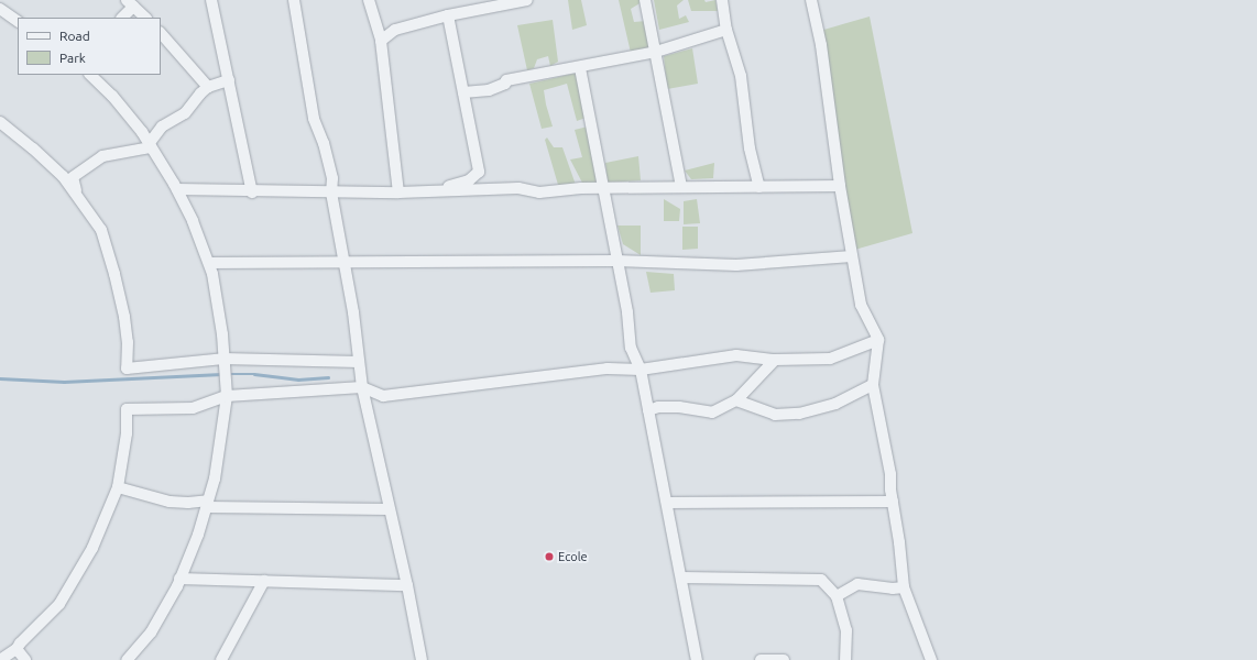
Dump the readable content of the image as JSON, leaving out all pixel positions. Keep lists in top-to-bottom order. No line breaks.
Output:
{"places":["Ecole"],"legend":["Road","Park"]}
